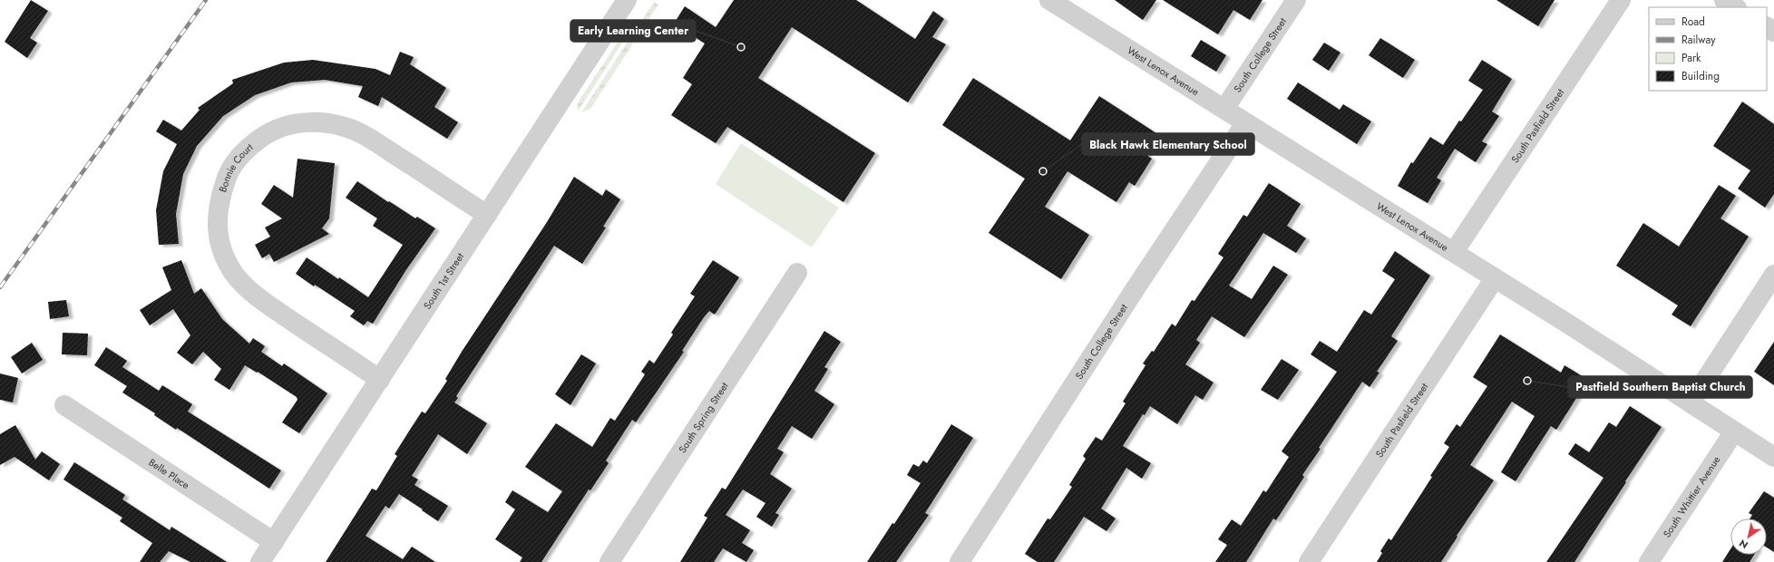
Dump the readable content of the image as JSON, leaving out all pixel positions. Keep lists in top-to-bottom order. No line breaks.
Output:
{"streets":{"street":["South College Street","West Lenox Avenue","South Pasfield Street","Bonnie Court","South 1st Street","South Spring Street","Belle Place","South Whittier Avenue"]},"crossings":[["South College Street","West Lenox Avenue"],["West Lenox Avenue","South Pasfield Street"],["West Lenox Avenue","South Whittier Avenue"],["Bonnie Court","South 1st Street"],["South 1st Street","Belle Place"]],"places":["Early Learning Center","Black Hawk Elementary School","Pastfield Southern Baptist Church"],"legend":["Road","Railway","Park","Building"],"north":"bottom left"}
